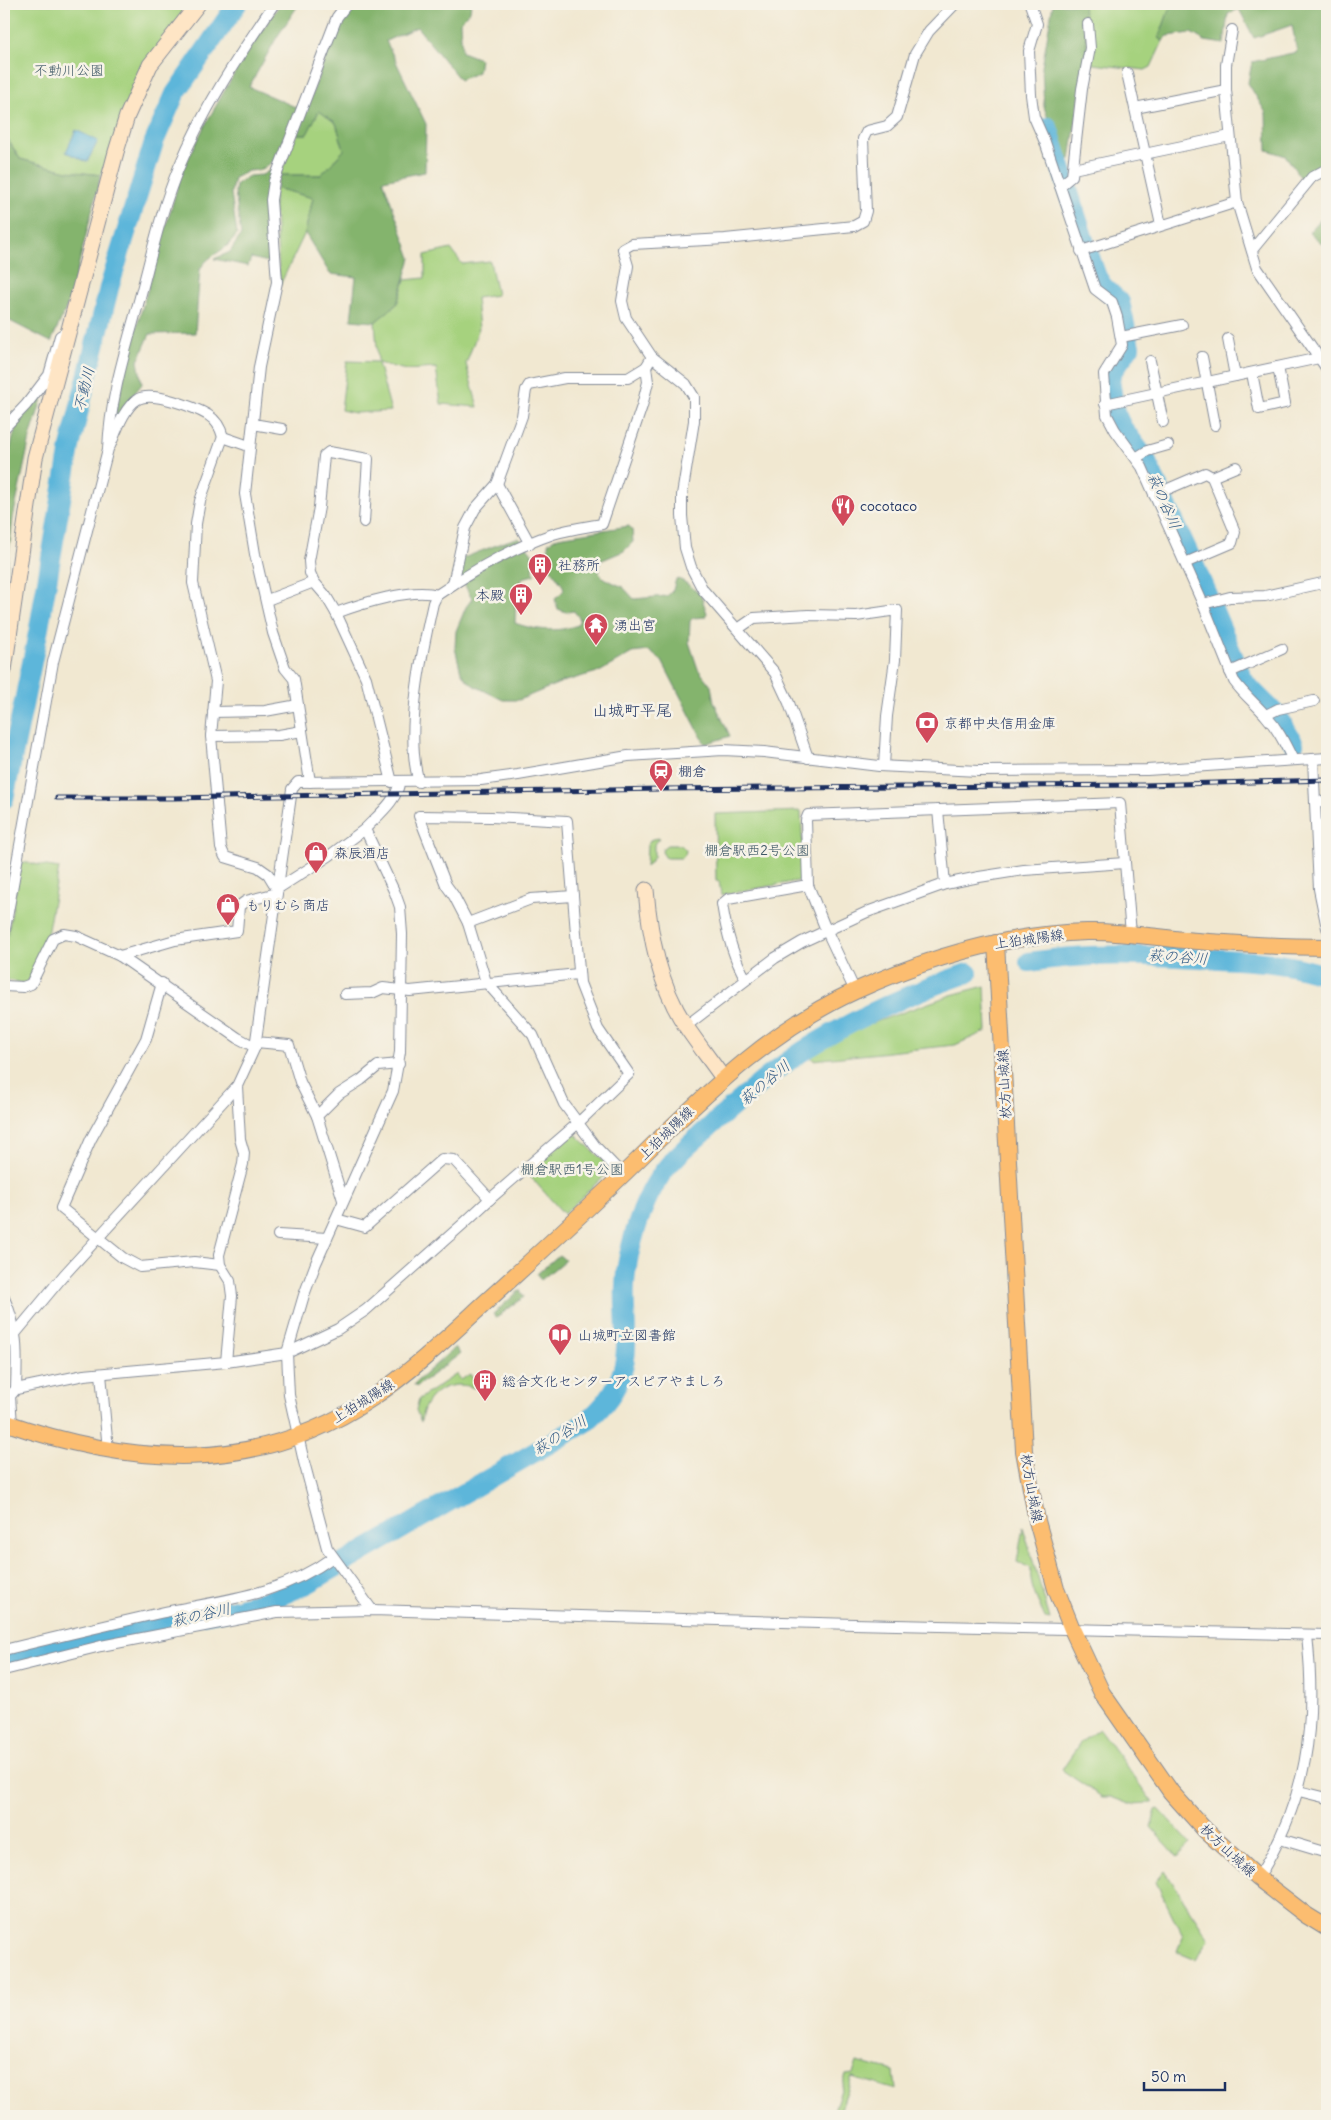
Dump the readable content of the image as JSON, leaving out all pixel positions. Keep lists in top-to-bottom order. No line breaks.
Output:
{"streets":{"main road":["上狛城陽線","枚方山城線"]},"crossings":[["上狛城陽線","枚方山城線"]],"districts":["山城町平尾"],"water":["不動川","萩の谷川"],"parks":["不動川公園","棚倉駅西2号公園","棚倉駅西1号公園"],"places":{"restaurant":["cocotaco"],"building":["社務所","本殿","総合文化センターアスピアやましろ"],"temple":["湧出宮"],"bank":["京都中央信用金庫"],"station":["棚倉"],"shop":["森辰酒店","もりむら商店"],"library":["山城町立図書館"]},"scale_bar":"50 m"}
